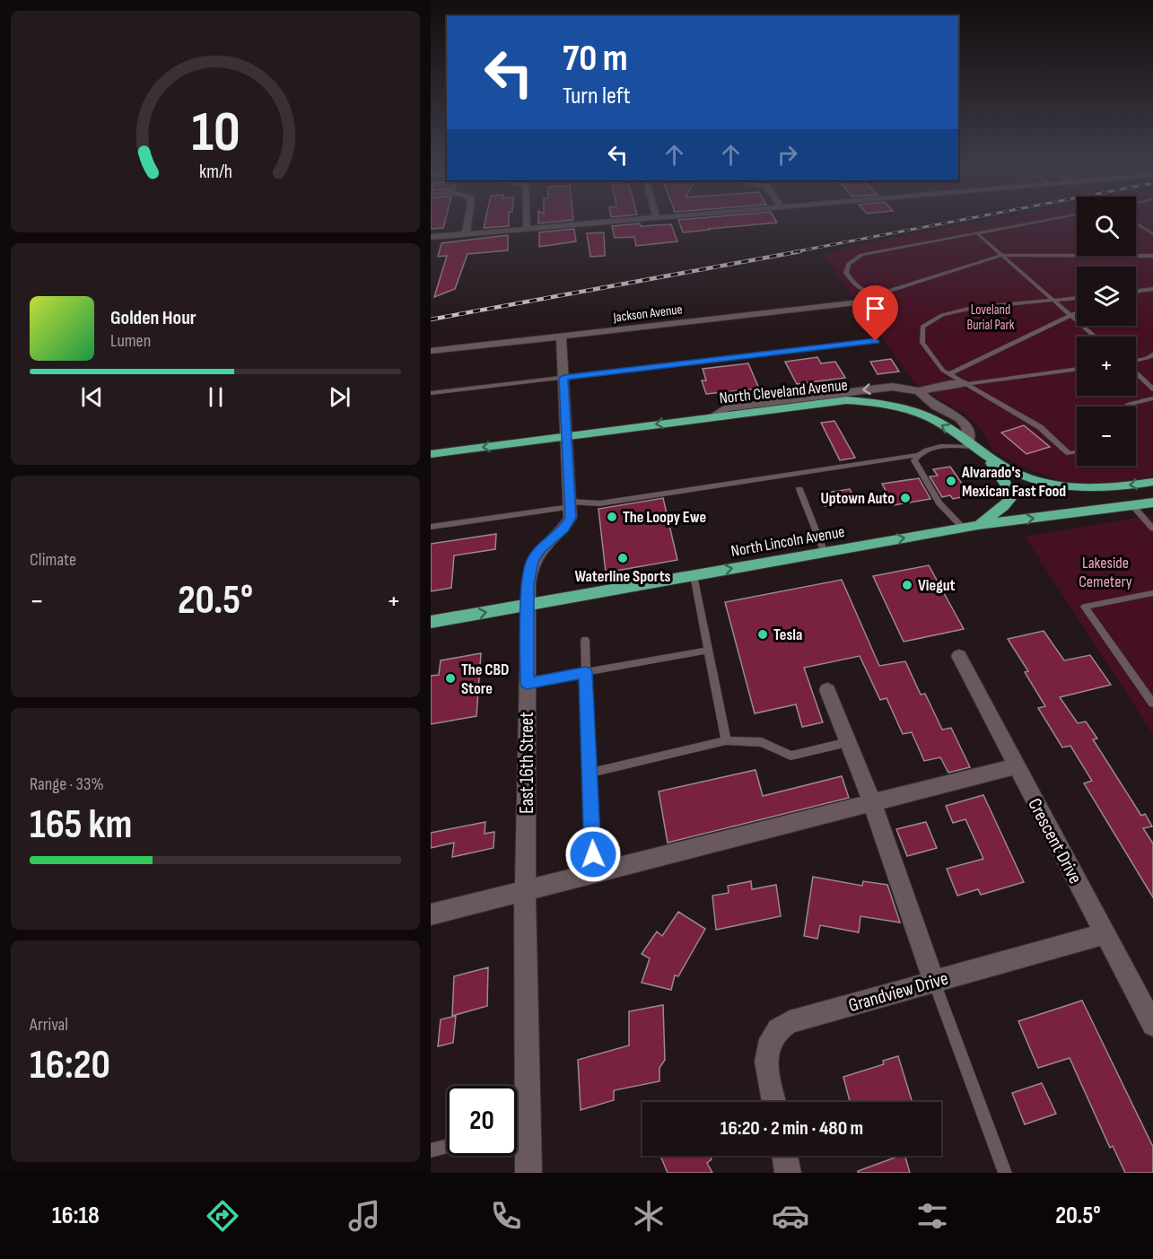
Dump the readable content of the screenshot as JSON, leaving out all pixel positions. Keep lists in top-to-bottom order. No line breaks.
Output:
{"streets":{"highway":["North Cleveland Avenue","North Lincoln Avenue"],"street":["Jackson Avenue","East 16th Street","Crescent Drive","Grandview Drive"]},"crossings":[["Jackson Avenue","East 16th Street"],["North Cleveland Avenue","North Lincoln Avenue"],["North Cleveland Avenue","East 16th Street"],["North Lincoln Avenue","East 16th Street"],["Crescent Drive","Grandview Drive"]],"one_way":["North Cleveland Avenue","North Lincoln Avenue"],"parks":["Loveland Burial Park","Lakeside Cemetery"],"places":["Alvarado's Mexican Fast Food","Uptown Auto","The Loopy Ewe","Waterline Sports","Viegut","Tesla","The CBD Store"],"page":{"turn":["70 m","Turn left"],"map_buttons":["+","−"],"song":["Golden Hour","Lumen"],"tile":["Climate",["Range · 33%","165 km"],["Arrival","16:20"]],"heat":["−","20.5°","+"],"limit":"20","trip":"16:20 · 2 min · 480 m","tabs":["16:18","20.5°"],"gauge":["10","km/h"]}}
